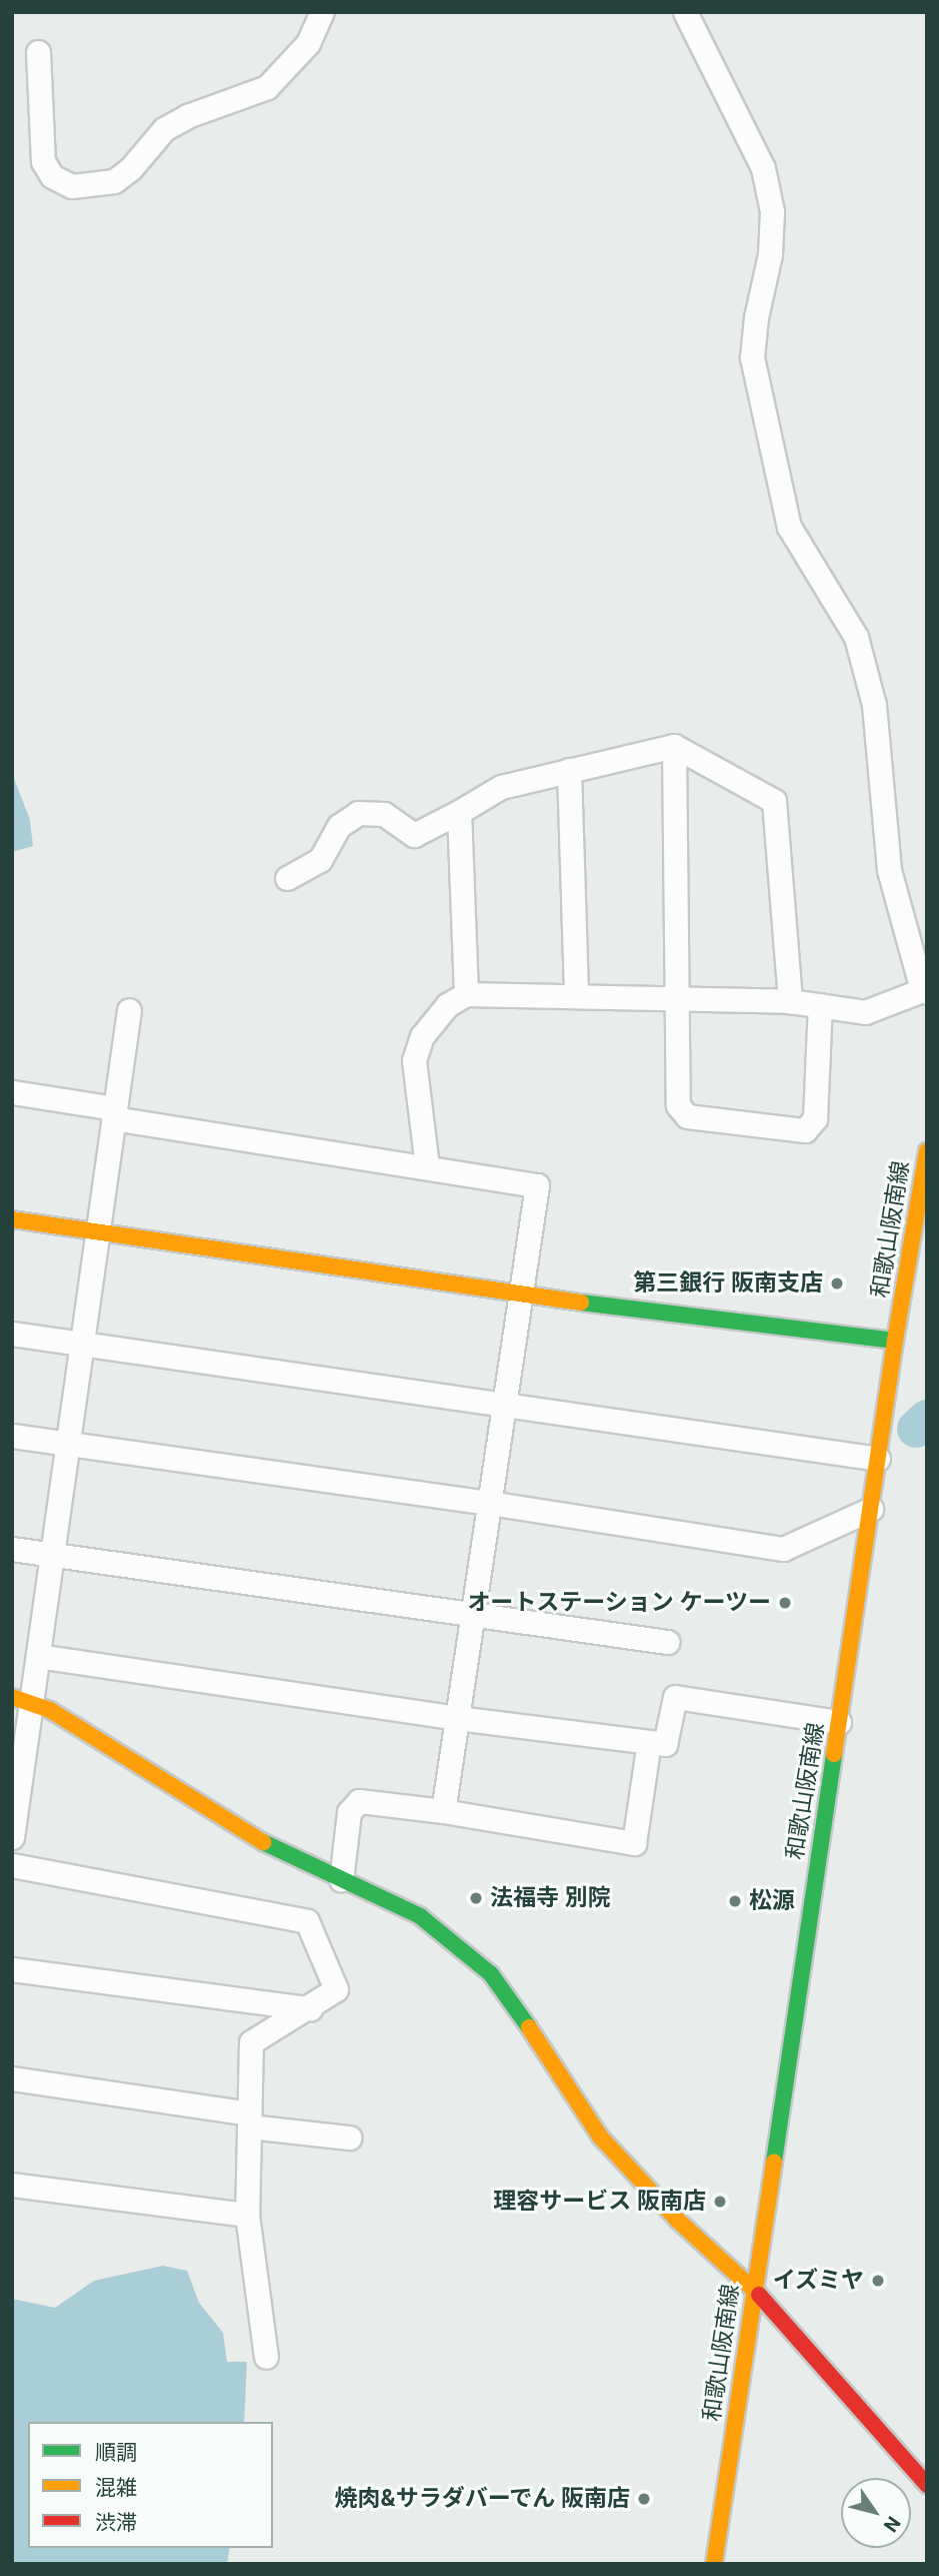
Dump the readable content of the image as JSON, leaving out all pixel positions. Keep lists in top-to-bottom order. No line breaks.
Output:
{"streets":{"street":["和歌山阪南線"]},"places":["第三銀行 阪南支店","オートステーション ケーツー","法福寺 別院","松源","理容サービス 阪南店","イズミヤ","焼肉&サラダバーでん 阪南店"],"legend":["順調","混雑","渋滞"],"north":"bottom right"}
